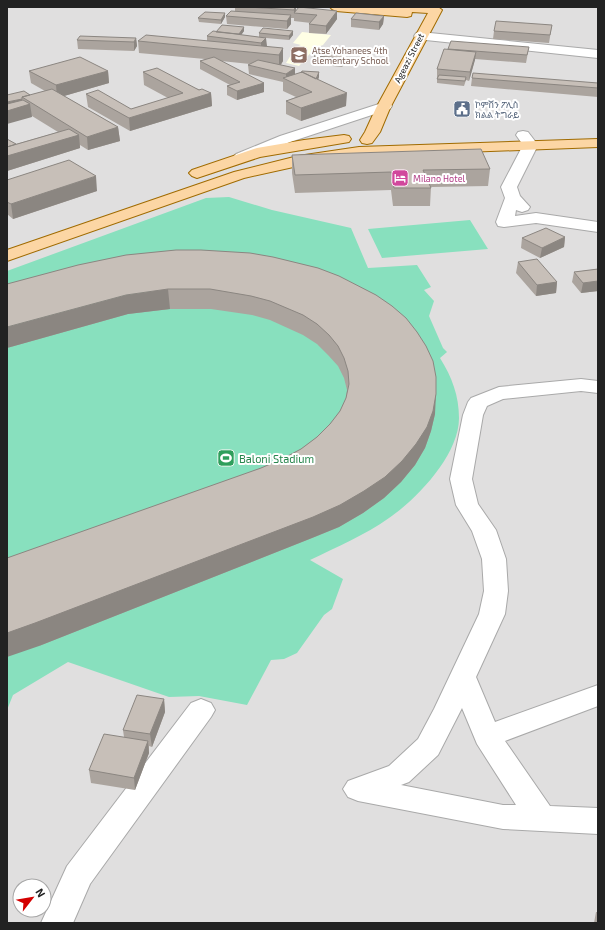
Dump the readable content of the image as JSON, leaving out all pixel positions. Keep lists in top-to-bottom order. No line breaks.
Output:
{"streets":{"main road":["Ageazi Street"]},"places":{"school or university":["Atse Yohanees 4th elementary School"],"public building":["ኮምሽን ፖሊስ ክልል ትግራይ"],"hotel":["Milano Hotel"],"sports":["Baloni Stadium"]},"north":"top right"}
